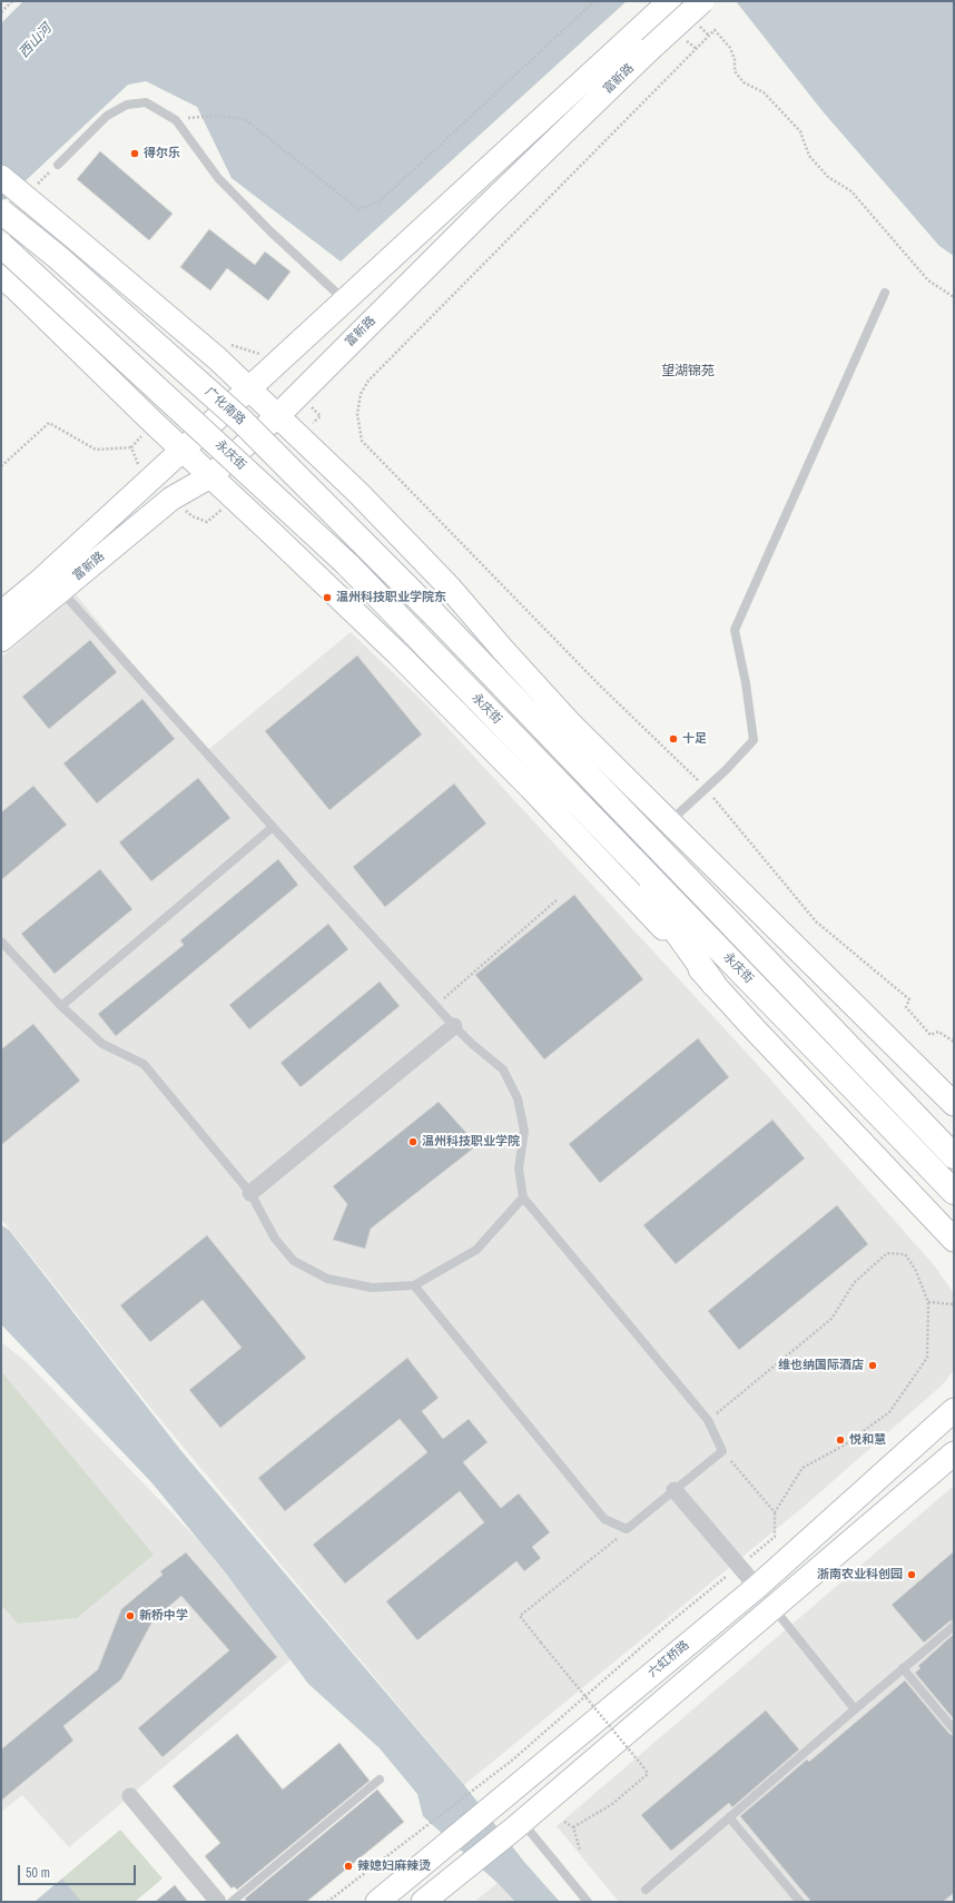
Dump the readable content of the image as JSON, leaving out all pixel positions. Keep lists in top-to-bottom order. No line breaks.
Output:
{"streets":{"main road":["富新路","广化南路","永庆街","六虹桥路"]},"districts":["望湖锦苑"],"water":["西山河"],"places":["得尔乐","温州科技职业学院东","十足","温州科技职业学院","维也纳国际酒店","悦和慧","浙南农业科创园","新桥中学","辣媳妇麻辣烫"],"scale_bar":"50 m"}
